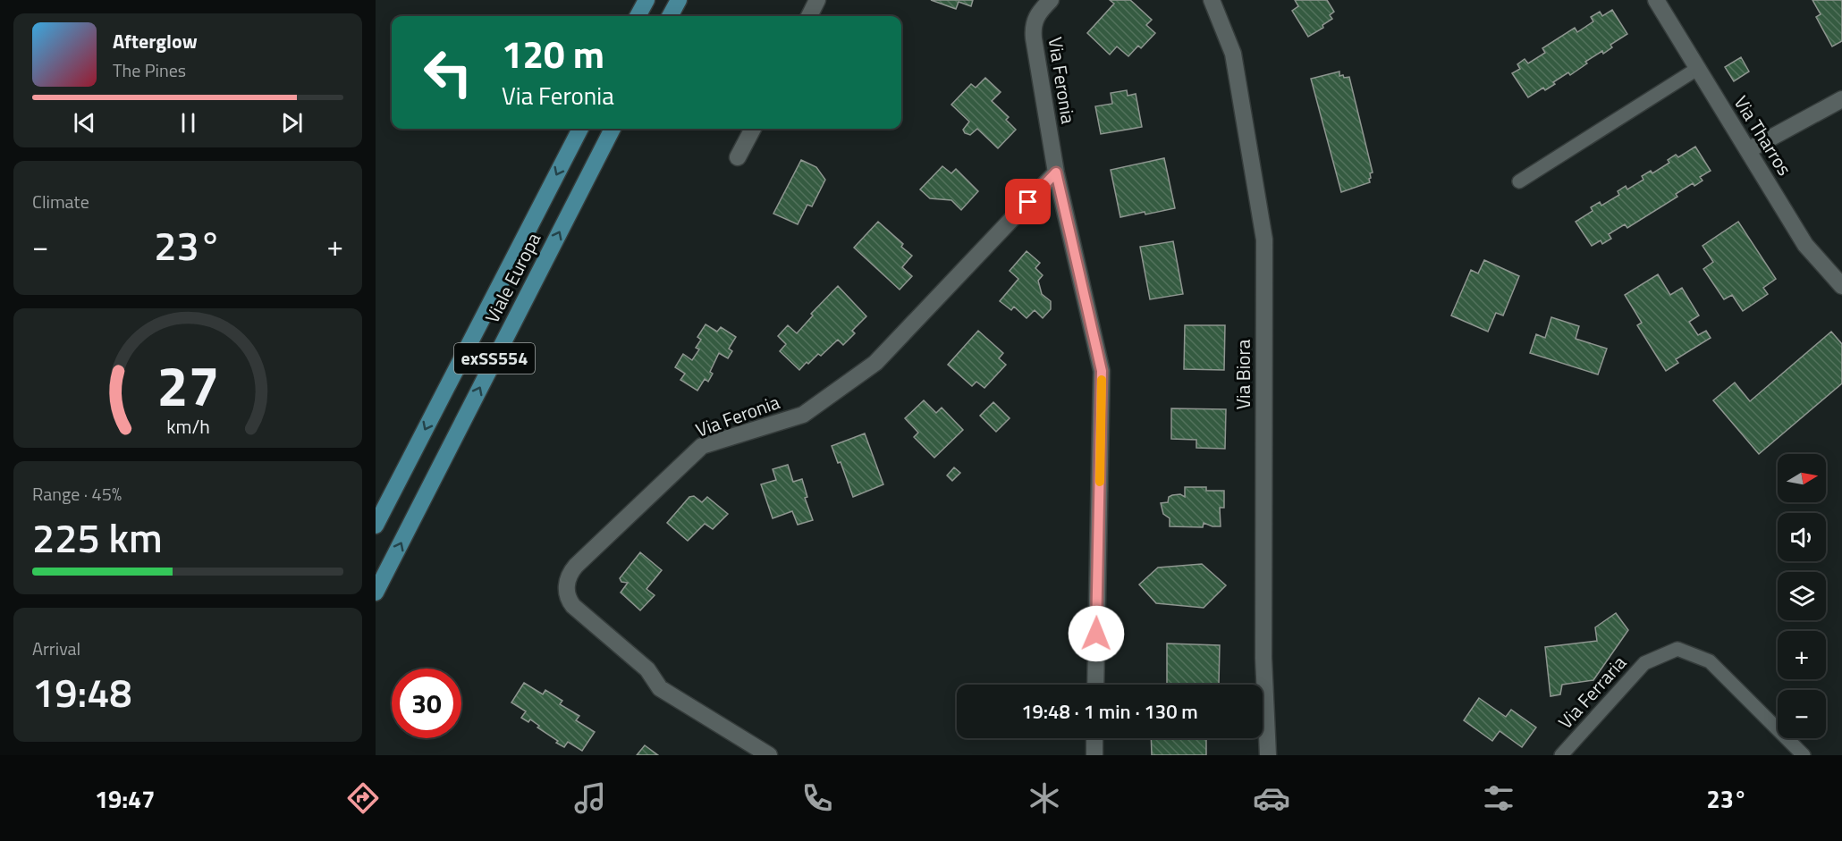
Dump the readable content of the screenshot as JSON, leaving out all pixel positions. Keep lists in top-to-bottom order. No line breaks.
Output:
{"streets":{"main road":["Viale Europa","exSS554"],"street":["Via Feronia","Via Tharros","Via Biora"],"lane":["Via Ferraria"]},"north":"right","page":{"turn":["120 m","Via Feronia"],"song":["Afterglow","The Pines"],"tile":["Climate",["Range · 45%","225 km"],["Arrival","19:48"]],"heat":["−","23°","+"],"map_buttons":["+","−"],"limit":"30","trip":"19:48 · 1 min · 130 m","tabs":["19:47","23°"],"gauge":["27","km/h"]}}
